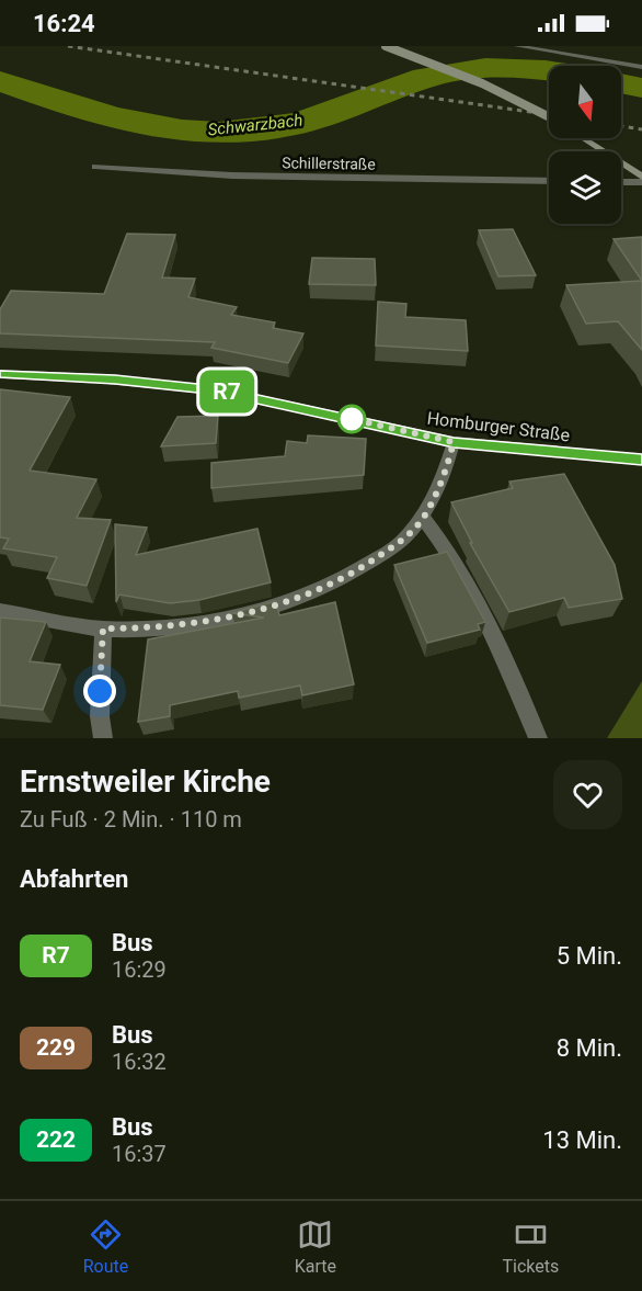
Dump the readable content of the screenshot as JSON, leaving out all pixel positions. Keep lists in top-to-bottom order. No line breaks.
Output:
{"streets":{"main road":["Homburger Straße"],"street":["Schillerstraße"]},"water":["Schwarzbach"],"lines":["bus line R7"],"north":"bottom","page":{"status":"16:24","on_map":"R7","heading":[["Ernstweiler Kirche","Zu Fuß · 2 Min. · 110 m"],"Abfahrten"],"list":[{"mark":"R7","name":"Bus","note":"16:29","value":"5 Min."},{"mark":"229","name":"Bus","note":"16:32","value":"8 Min."},{"mark":"222","name":"Bus","note":"16:37","value":"13 Min."}],"tabs":["Route","Karte","Tickets"]}}
